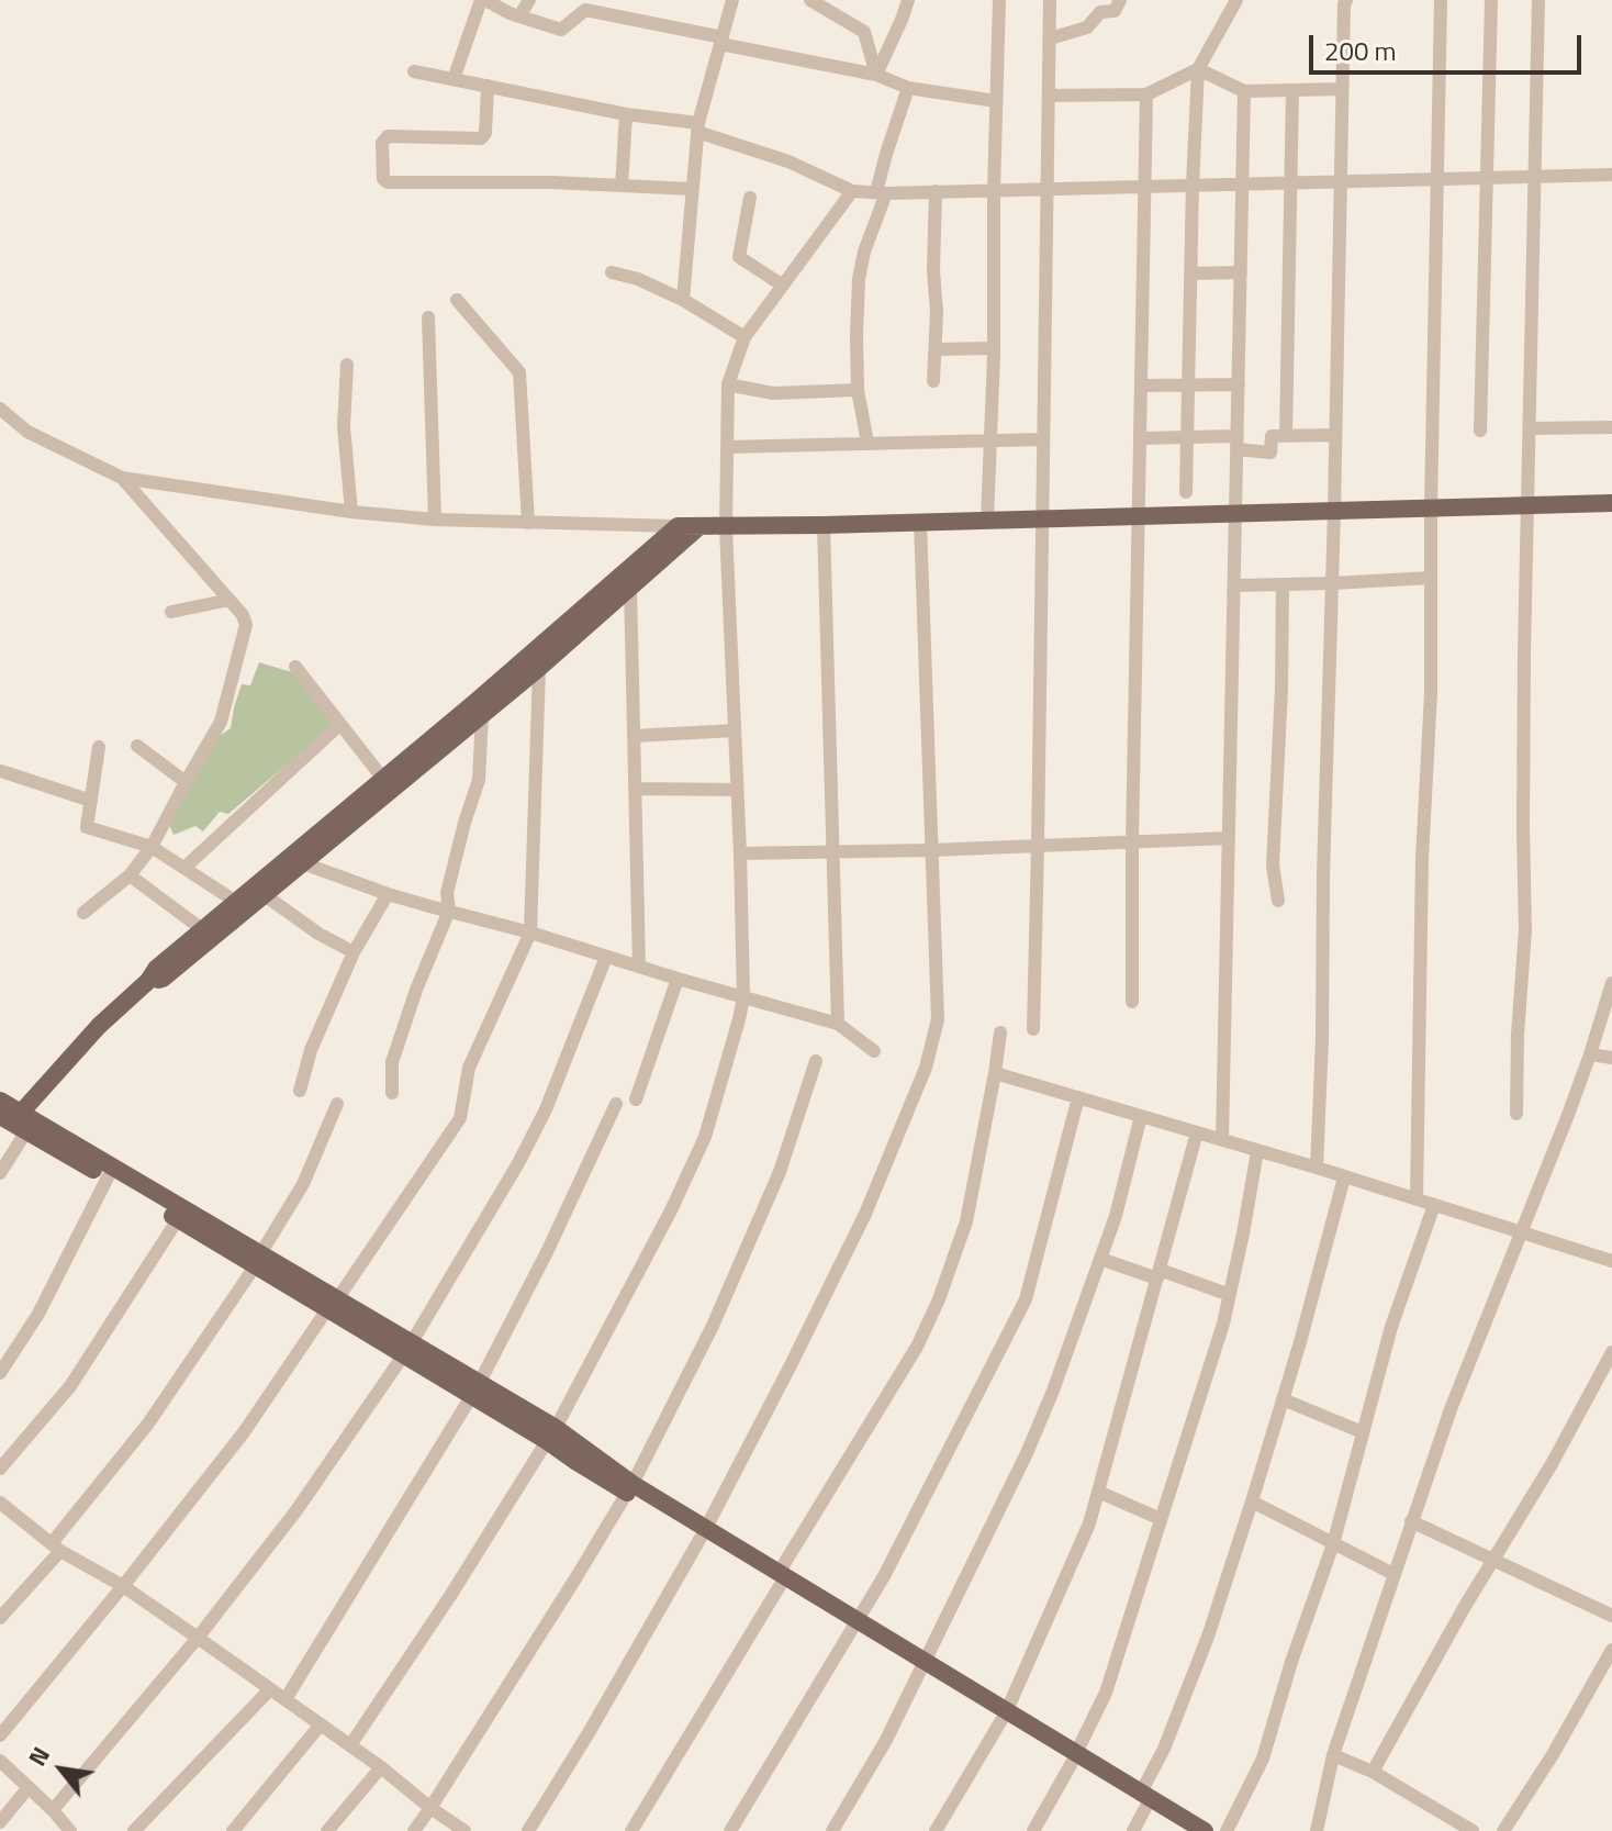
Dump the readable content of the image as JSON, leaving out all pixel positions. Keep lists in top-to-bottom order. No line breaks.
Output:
{"scale_bar":"200 m","north":"top left"}
